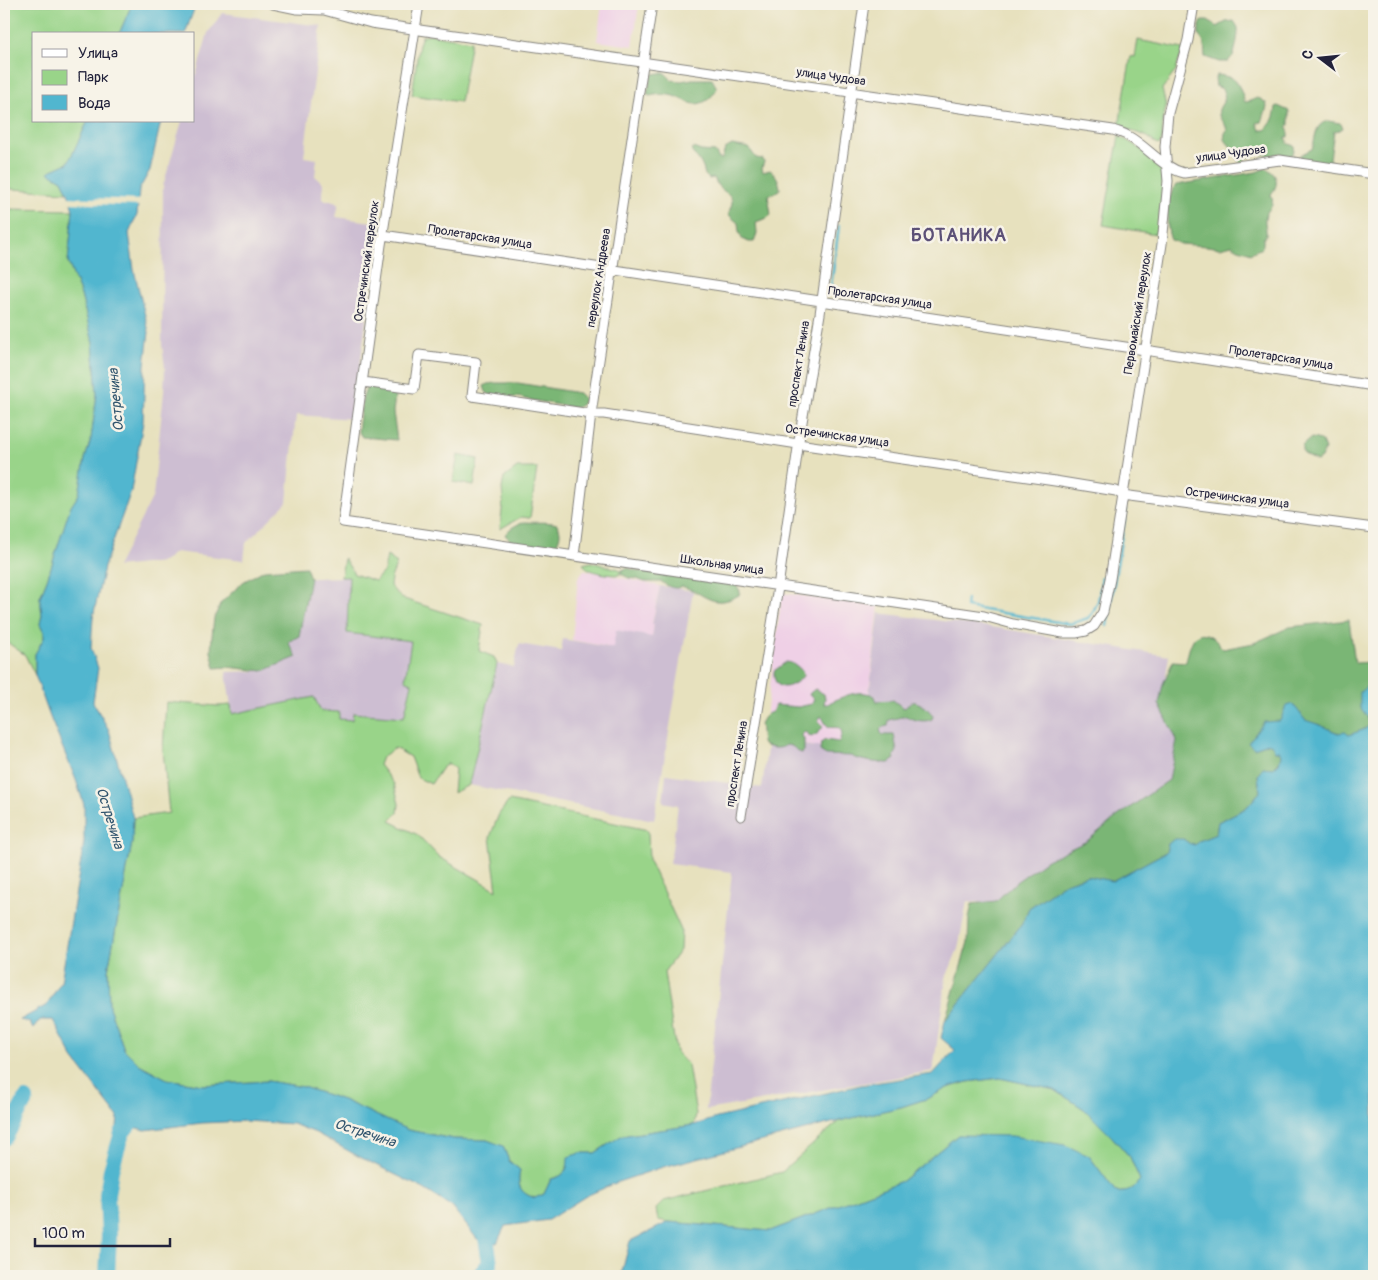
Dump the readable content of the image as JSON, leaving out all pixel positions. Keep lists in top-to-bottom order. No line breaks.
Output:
{"streets":{"street":["улица Чудова","Пролетарская улица","Остречинский переулок","переулок Андреева","Первомайский переулок","проспект Ленина","Остречинская улица","Школьная улица"]},"crossings":[["улица Чудова","Остречинский переулок"],["улица Чудова","переулок Андреева"],["улица Чудова","Первомайский переулок"],["улица Чудова","проспект Ленина"],["Пролетарская улица","Остречинский переулок"],["Пролетарская улица","переулок Андреева"],["Пролетарская улица","Первомайский переулок"],["Пролетарская улица","проспект Ленина"],["Остречинский переулок","Остречинская улица"],["Остречинский переулок","Школьная улица"],["переулок Андреева","Остречинская улица"],["переулок Андреева","Школьная улица"],["Первомайский переулок","Остречинская улица"],["Первомайский переулок","Школьная улица"],["проспект Ленина","Остречинская улица"],["проспект Ленина","Школьная улица"]],"districts":["БОТАНИКА"],"water":["Остречина"],"legend":["Улица","Парк","Вода"],"scale_bar":"100 m","north":"left"}
